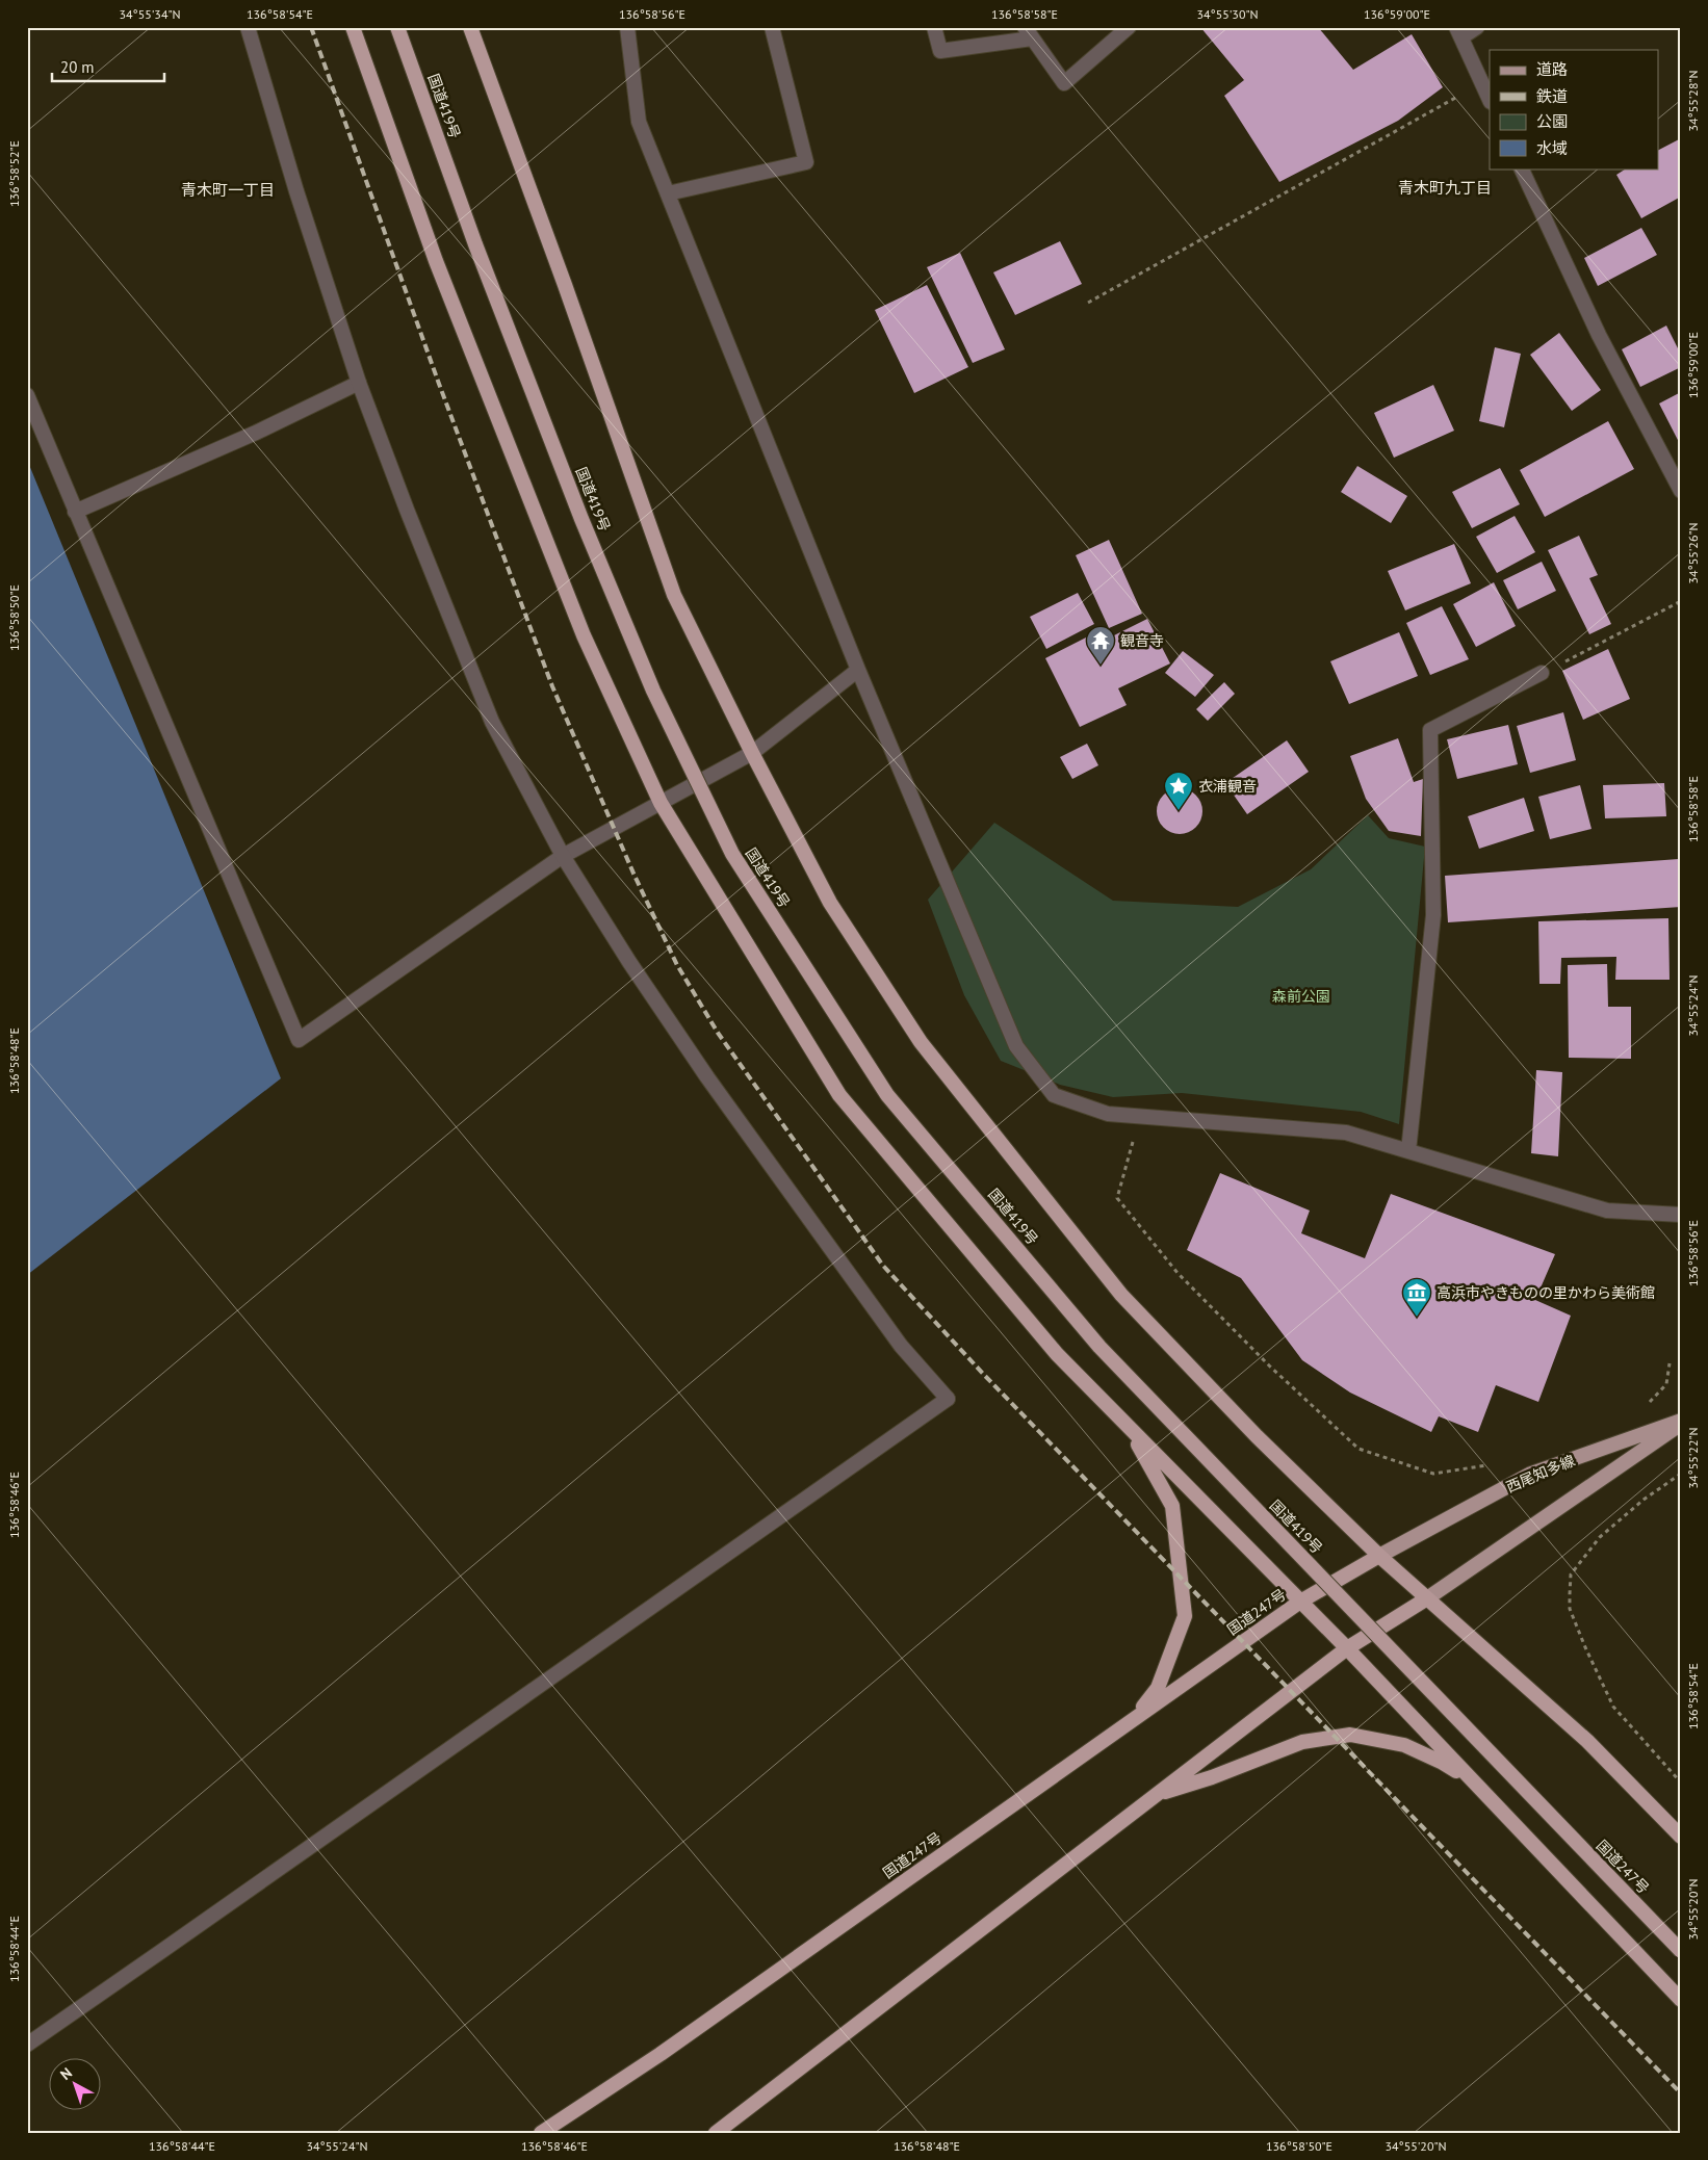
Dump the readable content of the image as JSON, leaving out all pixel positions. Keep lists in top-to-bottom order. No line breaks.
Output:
{"streets":{"highway":["国道419号","国道247号"],"main road":["西尾知多線"]},"crossings":[["国道419号","国道247号"],["西尾知多線","国道247号"]],"districts":["青木町九丁目","青木町一丁目"],"parks":["森前公園"],"places":{"temple":["観音寺"],"place":["衣浦観音"],"museum":["高浜市やきものの里かわら美術館"]},"legend":["道路","鉄道","公園","水域"],"scale_bar":"20 m","north":"top left","coordinates":["34°55'34\"N","136°58'54\"E","136°58'56\"E","136°58'58\"E","34°55'30\"N","136°59'00\"E","34°55'28\"N","136°58'52\"E","34°55'26\"N","136°58'50\"E","34°55'24\"N","136°58'48\"E","34°55'22\"N","136°58'46\"E","34°55'20\"N","136°58'44\"E"]}
